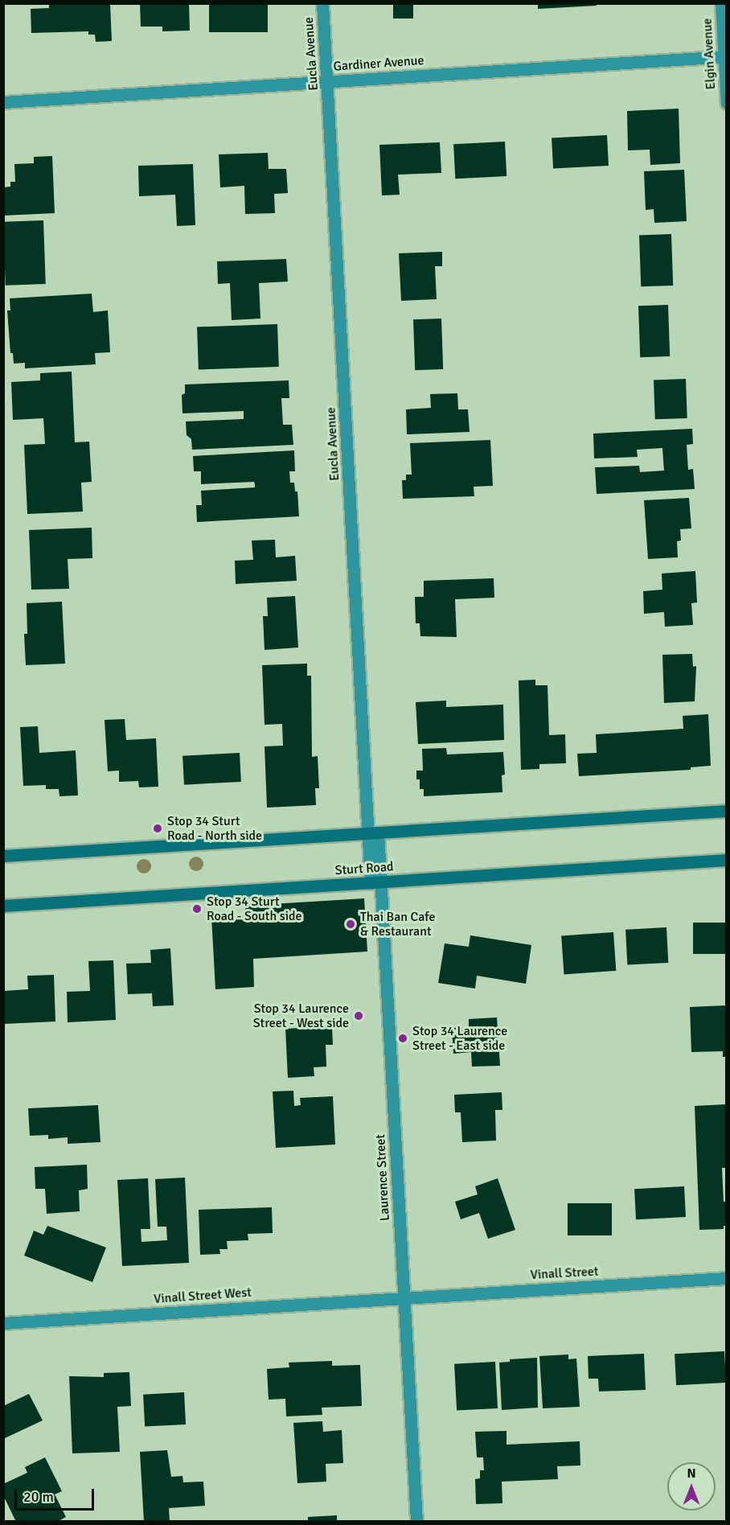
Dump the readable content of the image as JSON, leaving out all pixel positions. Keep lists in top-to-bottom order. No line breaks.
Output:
{"streets":{"main road":["Sturt Road"],"street":["Eucla Avenue","Elgin Avenue","Gardiner Avenue","Laurence Street","Vinall Street","Vinall Street West"]},"crossings":[["Eucla Avenue","Gardiner Avenue"],["Eucla Avenue","Laurence Street"],["Elgin Avenue","Gardiner Avenue"],["Sturt Road","Laurence Street"],["Laurence Street","Vinall Street"],["Laurence Street","Vinall Street West"],["Vinall Street","Vinall Street West"]],"places":["Stop 34 Sturt Road - North side","Stop 34 Sturt Road - South side","Thai Ban Cafe & Restaurant","Stop 34 Laurence Street - West side","Stop 34 Laurence Street - East side"],"scale_bar":"20 m","north":"top"}
